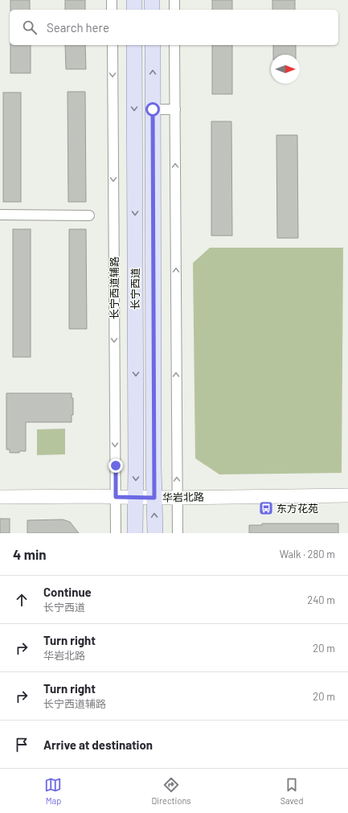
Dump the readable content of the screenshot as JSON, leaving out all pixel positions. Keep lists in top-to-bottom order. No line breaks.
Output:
{"streets":{"main road":["长宁西道"],"street":["长宁西道辅路","华岩北路"]},"crossings":[["长宁西道辅路","华岩北路"],["长宁西道","华岩北路"]],"places":{"bus stop":["东方花苑"]},"north":"right","page":{"search":"Search here","heading":["4 min","Walk · 280 m"],"list":[["Continue","长宁西道","240 m"],["Turn right","华岩北路","20 m"],["Turn right","长宁西道辅路","20 m"],"Arrive at destination"],"nav":["Map","Directions","Saved"]}}
